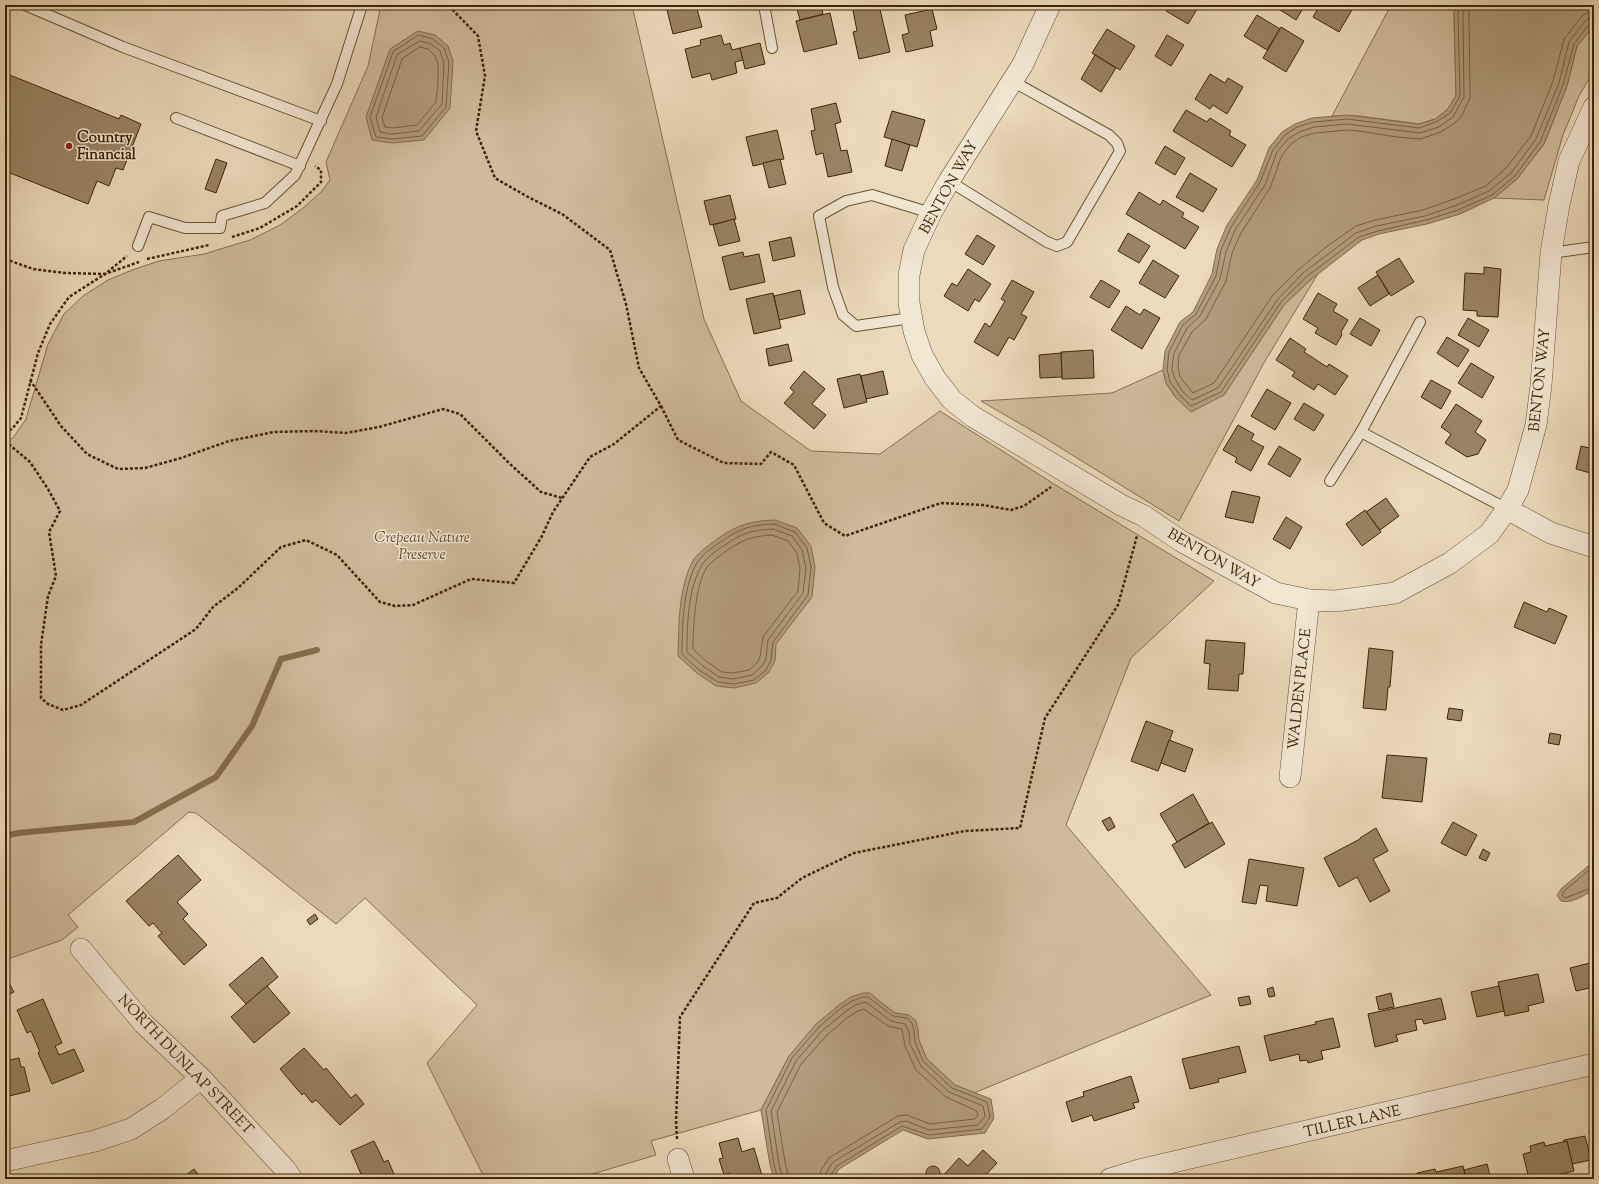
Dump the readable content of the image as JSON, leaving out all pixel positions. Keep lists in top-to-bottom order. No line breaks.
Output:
{"streets":{"street":["BENTON WAY","WALDEN PLACE","NORTH DUNLAP STREET","TILLER LANE"]},"crossings":[["BENTON WAY","WALDEN PLACE"]],"parks":["Crepeau Nature Preserve"],"places":["Country Financial"]}
